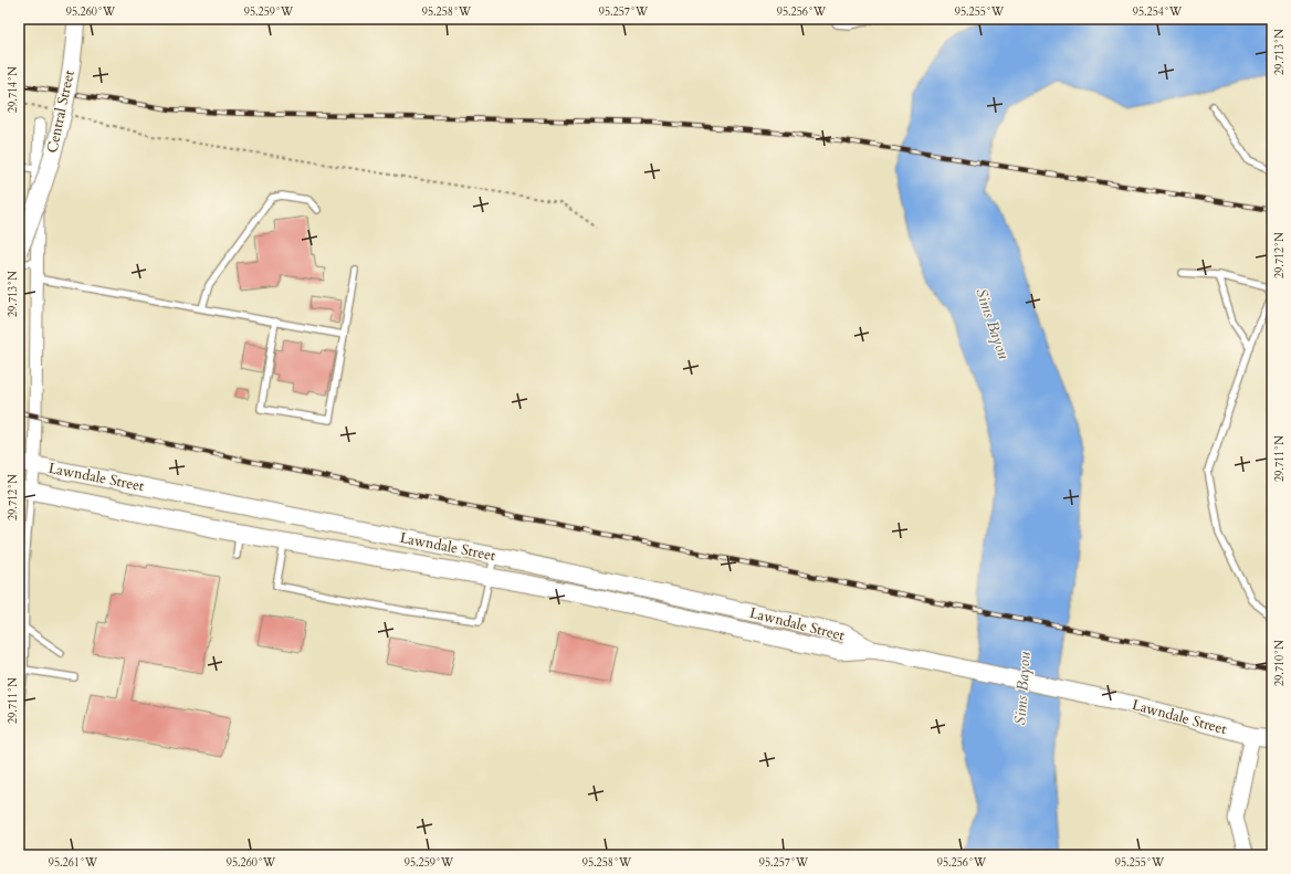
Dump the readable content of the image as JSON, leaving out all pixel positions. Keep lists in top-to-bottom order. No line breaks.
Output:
{"streets":{"main road":["Central Street","Lawndale Street"]},"crossings":[["Central Street","Lawndale Street"]],"water":["Sims Bayou"],"coordinates":["95.260°W","95.259°W","95.258°W","95.257°W","95.256°W","95.255°W","95.254°W","29.713°N","29.714°N","29.712°N","29.711°N","29.710°N","95.261°W"]}
